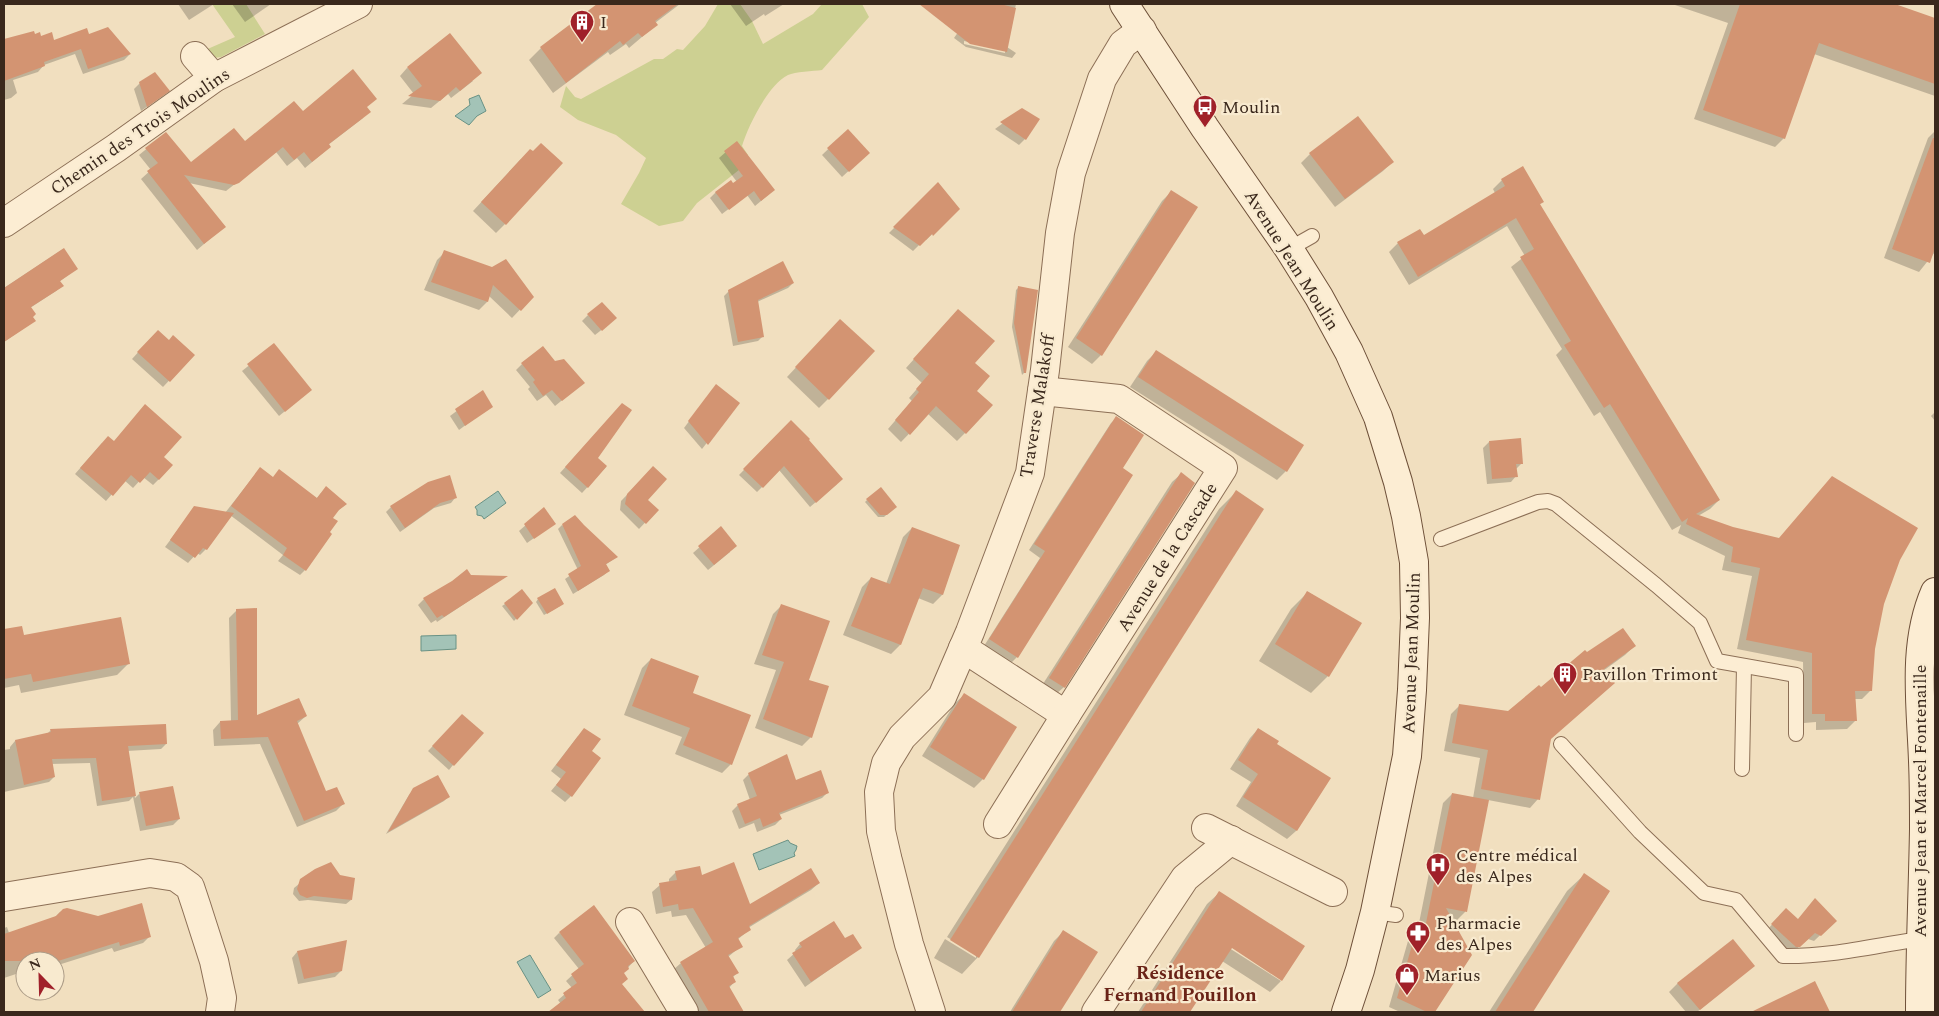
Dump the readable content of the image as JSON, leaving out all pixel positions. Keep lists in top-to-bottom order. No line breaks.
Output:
{"streets":{"street":["Chemin des Trois Moulins","Avenue Jean Moulin","Traverse Malakoff","Avenue de la Cascade","Avenue Jean et Marcel Fontenaille"]},"crossings":[["Avenue Jean Moulin","Traverse Malakoff"],["Traverse Malakoff","Avenue de la Cascade"]],"districts":["Résidence Fernand Pouillon"],"places":{"building":["I","Pavillon Trimont"],"bus stop":["Moulin"],"hospital":["Centre médical des Alpes"],"pharmacy":["Pharmacie des Alpes"],"shop":["Marius"]},"north":"top left"}
